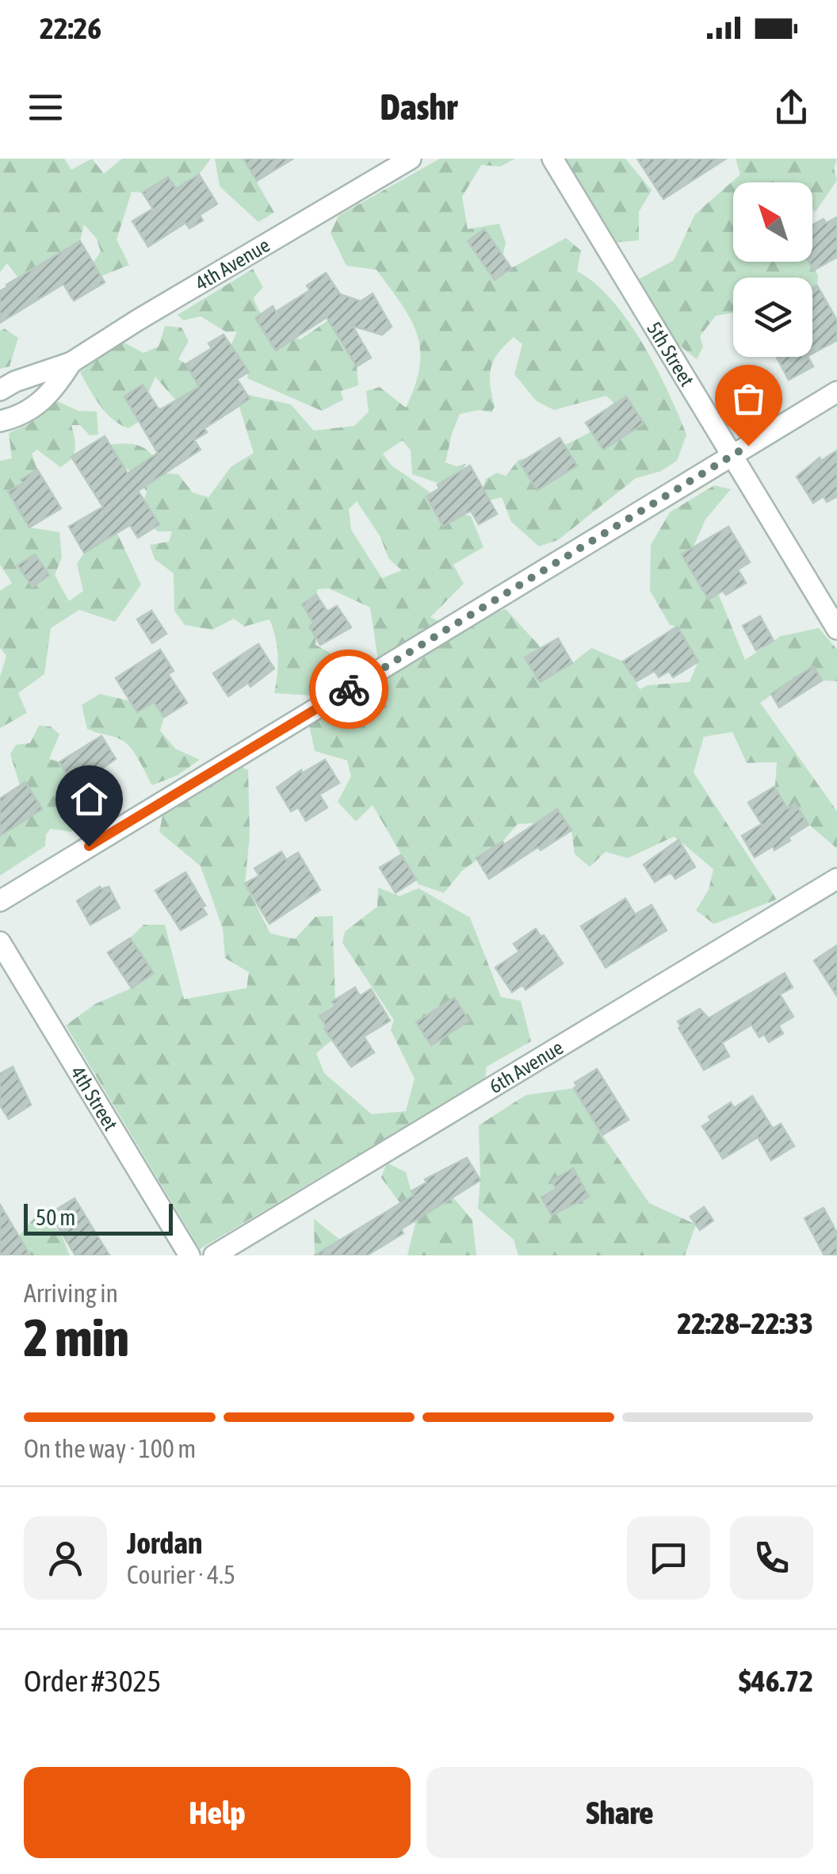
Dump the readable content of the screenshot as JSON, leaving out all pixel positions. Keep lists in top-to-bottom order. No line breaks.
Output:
{"streets":{"street":["4th Avenue","5th Street","6th Avenue","4th Street"]},"scale_bar":"50 m","north":"top left","page":{"status":"22:26","header":"Dashr","scale":"50 m","heading":["2 min","Arriving in","22:28–22:33"],"panel":["Jordan","Courier · 4.5","Order #3025","$46.72"],"bar":"On the way · 100 m","buttons":["Help","Share"]}}
